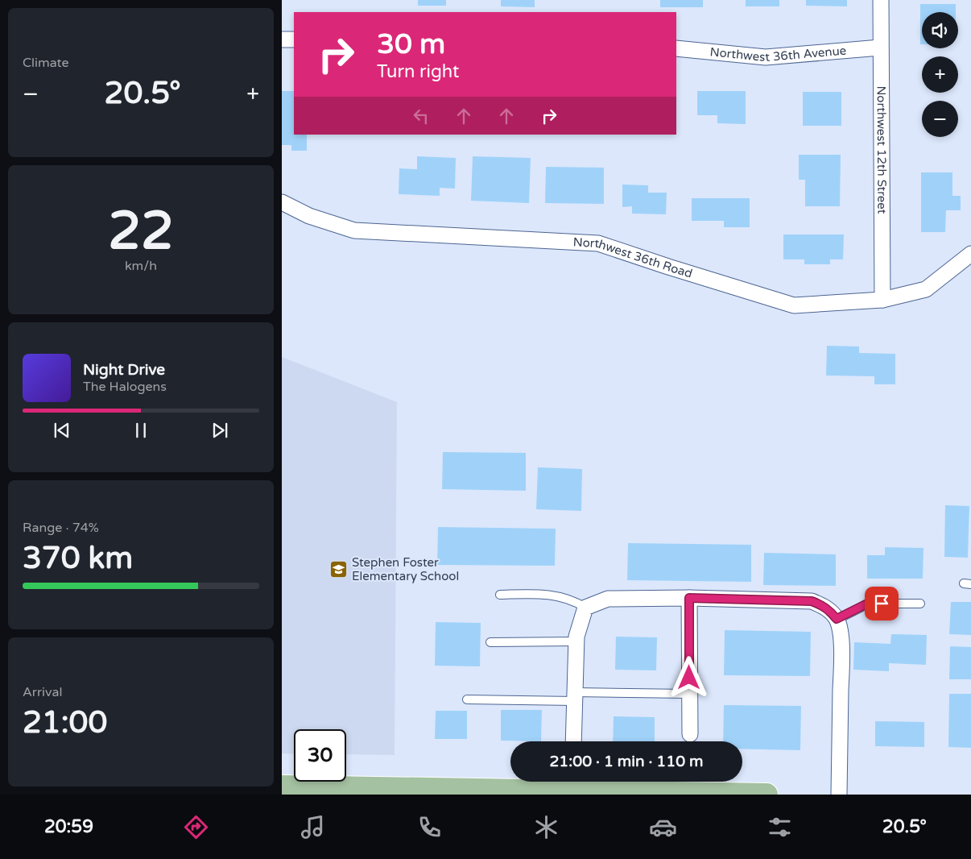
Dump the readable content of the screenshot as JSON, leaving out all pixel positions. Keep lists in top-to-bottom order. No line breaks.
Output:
{"streets":{"street":["Northwest 36th Avenue","Northwest 12th Street","Northwest 36th Road"]},"crossings":[["Northwest 36th Avenue","Northwest 12th Street"],["Northwest 12th Street","Northwest 36th Road"]],"places":{"school or university":["Stephen Foster Elementary School"]},"page":{"tile":["Climate",["22","km/h"],["Range · 74%","370 km"],["Arrival","21:00"]],"map_buttons":["+","−"],"turn":["30 m","Turn right"],"heat":["−","20.5°","+"],"song":["Night Drive","The Halogens"],"limit":"30","trip":"21:00 · 1 min · 110 m","tabs":["20:59","20.5°"]}}
